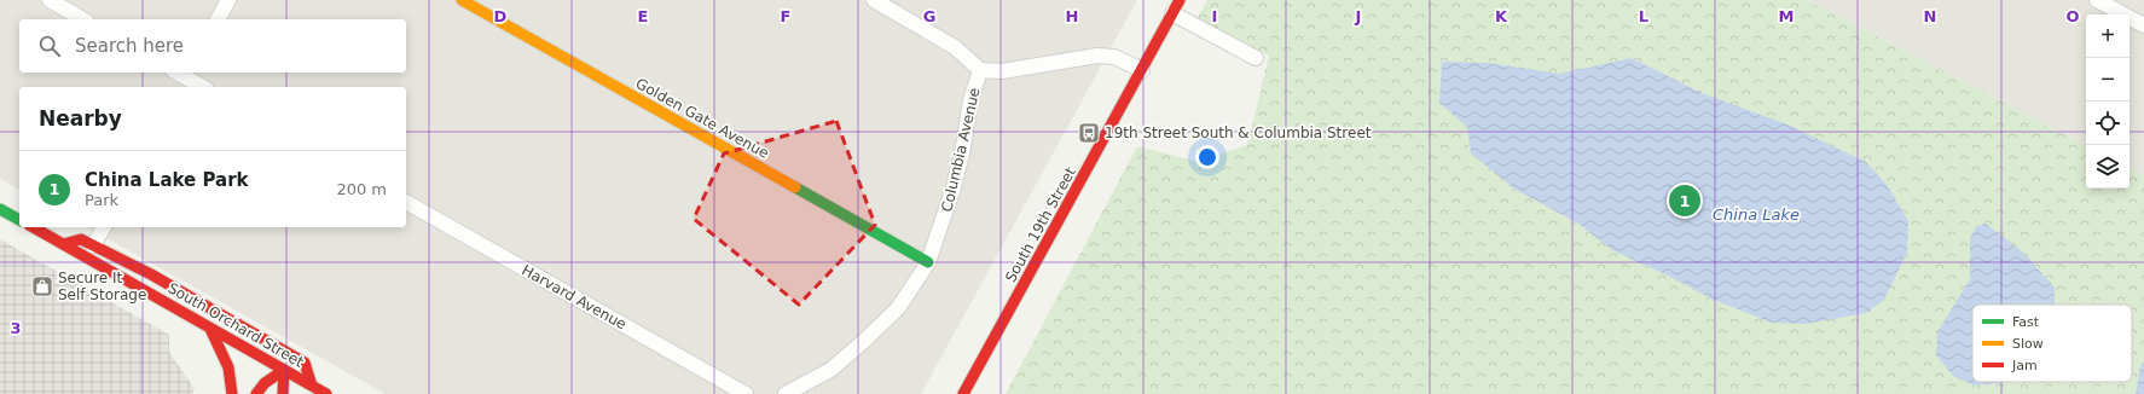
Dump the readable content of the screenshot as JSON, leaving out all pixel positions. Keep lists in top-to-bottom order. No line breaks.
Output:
{"streets":{"main road":["Golden Gate Avenue","South 19th Street","South Orchard Street"],"street":["Columbia Avenue","Harvard Avenue"]},"crossings":[["Golden Gate Avenue","Columbia Avenue"]],"water":["China Lake"],"places":{"bus stop":["19th Street South & Columbia Street"],"shop":["Secure It Self Storage"]},"legend":["Fast","Slow","Jam"],"page":{"map_buttons":["+","−"],"search":"Search here","heading":"Nearby","list":[{"mark":"1","name":"China Lake Park","note":"Park","value":"200 m"}],"pins":"1"},"grid":{"columns":["D","E","F","G","H","I","J","K","L","M","N","O"],"rows":["3"]}}
